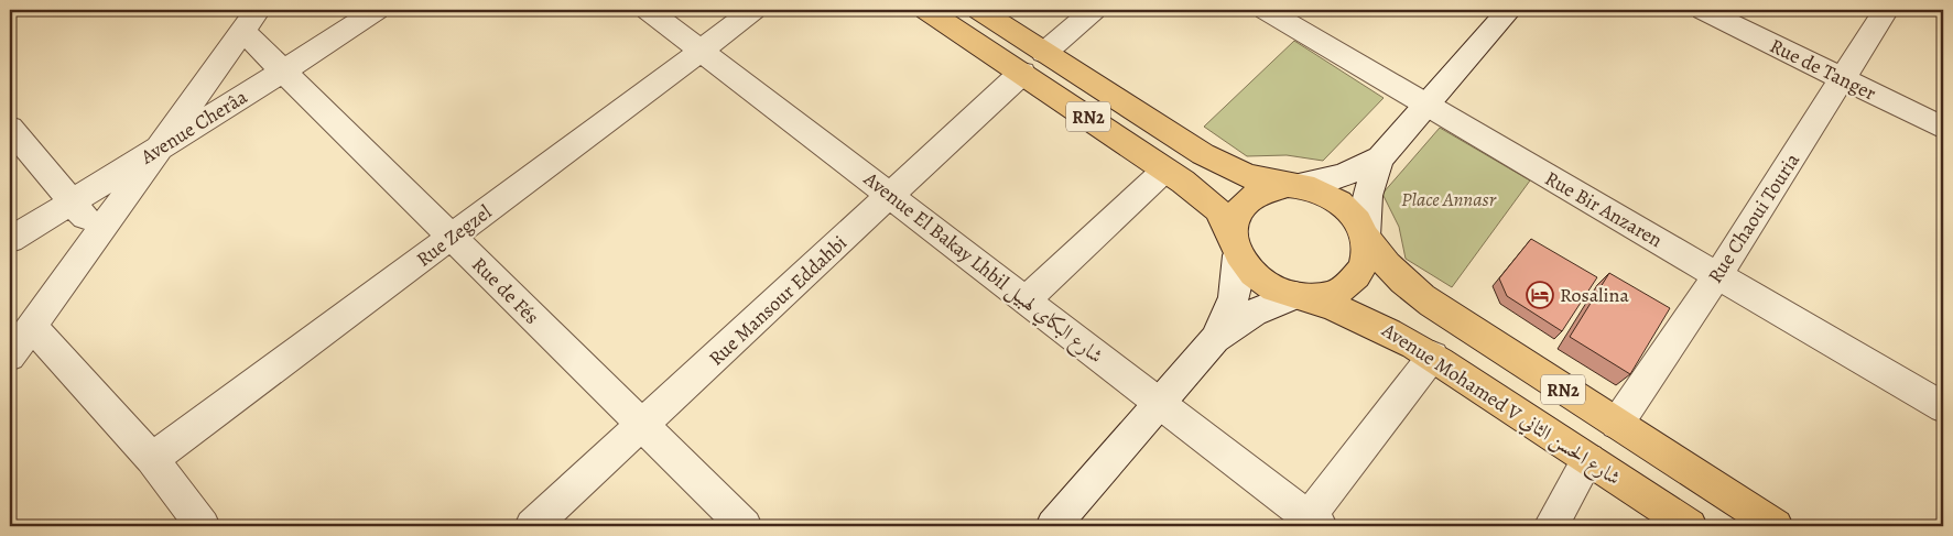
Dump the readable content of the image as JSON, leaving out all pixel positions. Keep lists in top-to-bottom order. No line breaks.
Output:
{"streets":{"highway":["RN2","Avenue Mohamed V شارع الحسن الثاني"],"street":["Rue de Tanger","Avenue Cherâa","Rue Bir Anzaren","Rue Chaoui Touria","Rue Zegzel","Avenue El Bakay Lhbil شارع البكاي لهبيل","Rue de Fés","Rue Mansour Eddahbi"]},"crossings":[["Rue de Tanger","Rue Chaoui Touria"],["RN2","Rue Chaoui Touria"],["RN2","Avenue Mohamed V شارع الحسن الثاني"],["Avenue Cherâa","Rue de Fés"],["Rue Bir Anzaren","Rue Chaoui Touria"],["Rue Zegzel","Avenue El Bakay Lhbil شارع البكاي لهبيل"],["Rue Zegzel","Rue de Fés"],["Avenue El Bakay Lhbil شارع البكاي لهبيل","Rue Mansour Eddahbi"],["Rue de Fés","Rue Mansour Eddahbi"],["Rue Mansour Eddahbi","Avenue Mohamed V شارع الحسن الثاني"]],"parks":["Place Annasr"],"places":{"hotel":["Rosalina"]}}
